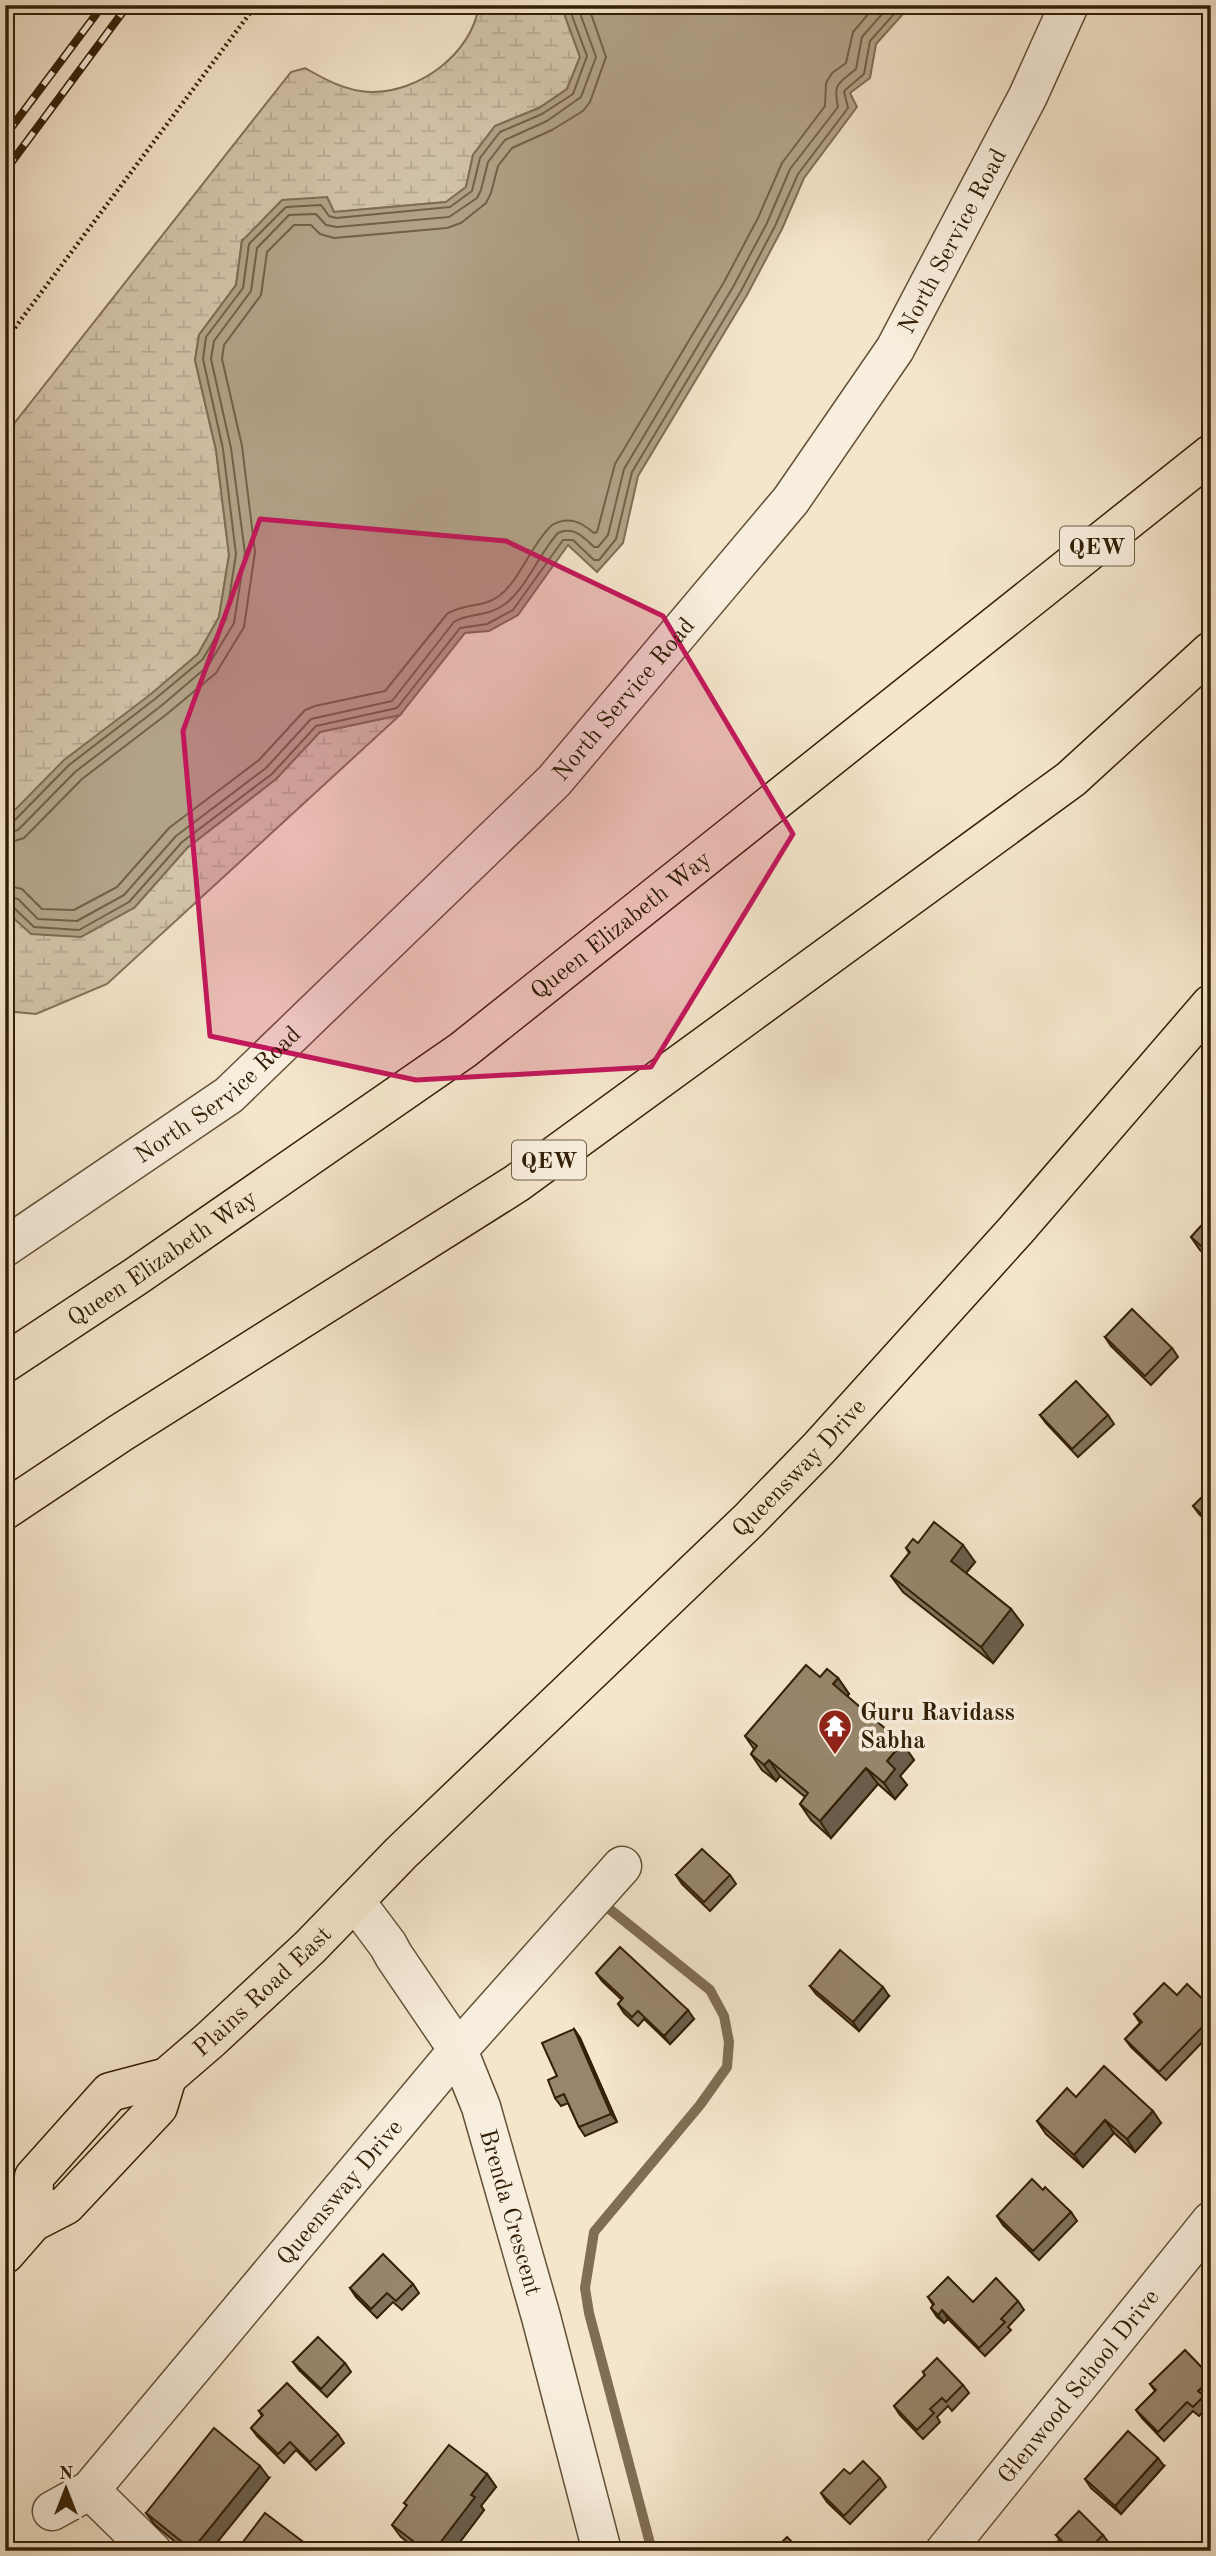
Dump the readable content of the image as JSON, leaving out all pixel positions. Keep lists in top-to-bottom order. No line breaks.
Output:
{"streets":{"main road":["QEW","Queen Elizabeth Way","Queensway Drive","Plains Road East"],"street":["North Service Road","Brenda Crescent","Glenwood School Drive"]},"crossings":[["Queensway Drive","Plains Road East"],["Queensway Drive","Brenda Crescent"],["Plains Road East","Brenda Crescent"]],"places":{"temple":["Guru Ravidass Sabha"]},"north":"top"}
